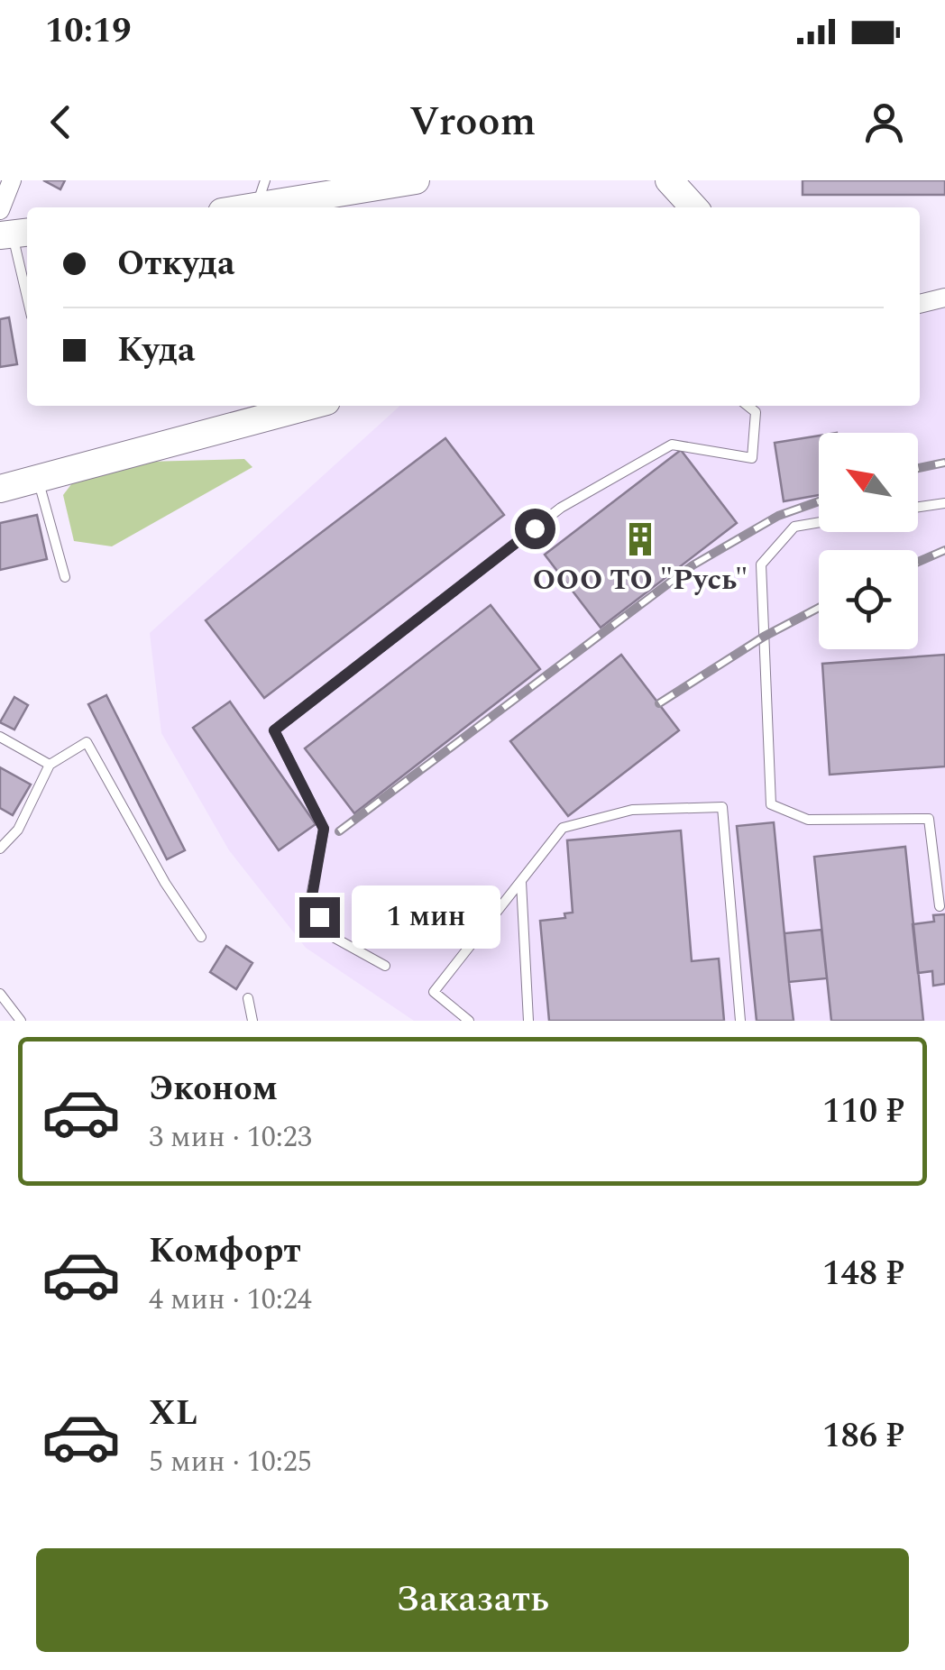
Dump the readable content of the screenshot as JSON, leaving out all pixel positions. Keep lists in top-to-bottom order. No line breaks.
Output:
{"places":{"building":["ООО ТО \"Русь\""]},"north":"top left","page":{"status":"10:19","header":"Vroom","banner":["Откуда","Куда"],"bubble":"1 мин","list":[{"name":"Эконом","note":"3 мин · 10:23","value":"110 ₽"},{"name":"Комфорт","note":"4 мин · 10:24","value":"148 ₽"},{"name":"XL","note":"5 мин · 10:25","value":"186 ₽"}],"buttons":"Заказать"}}
